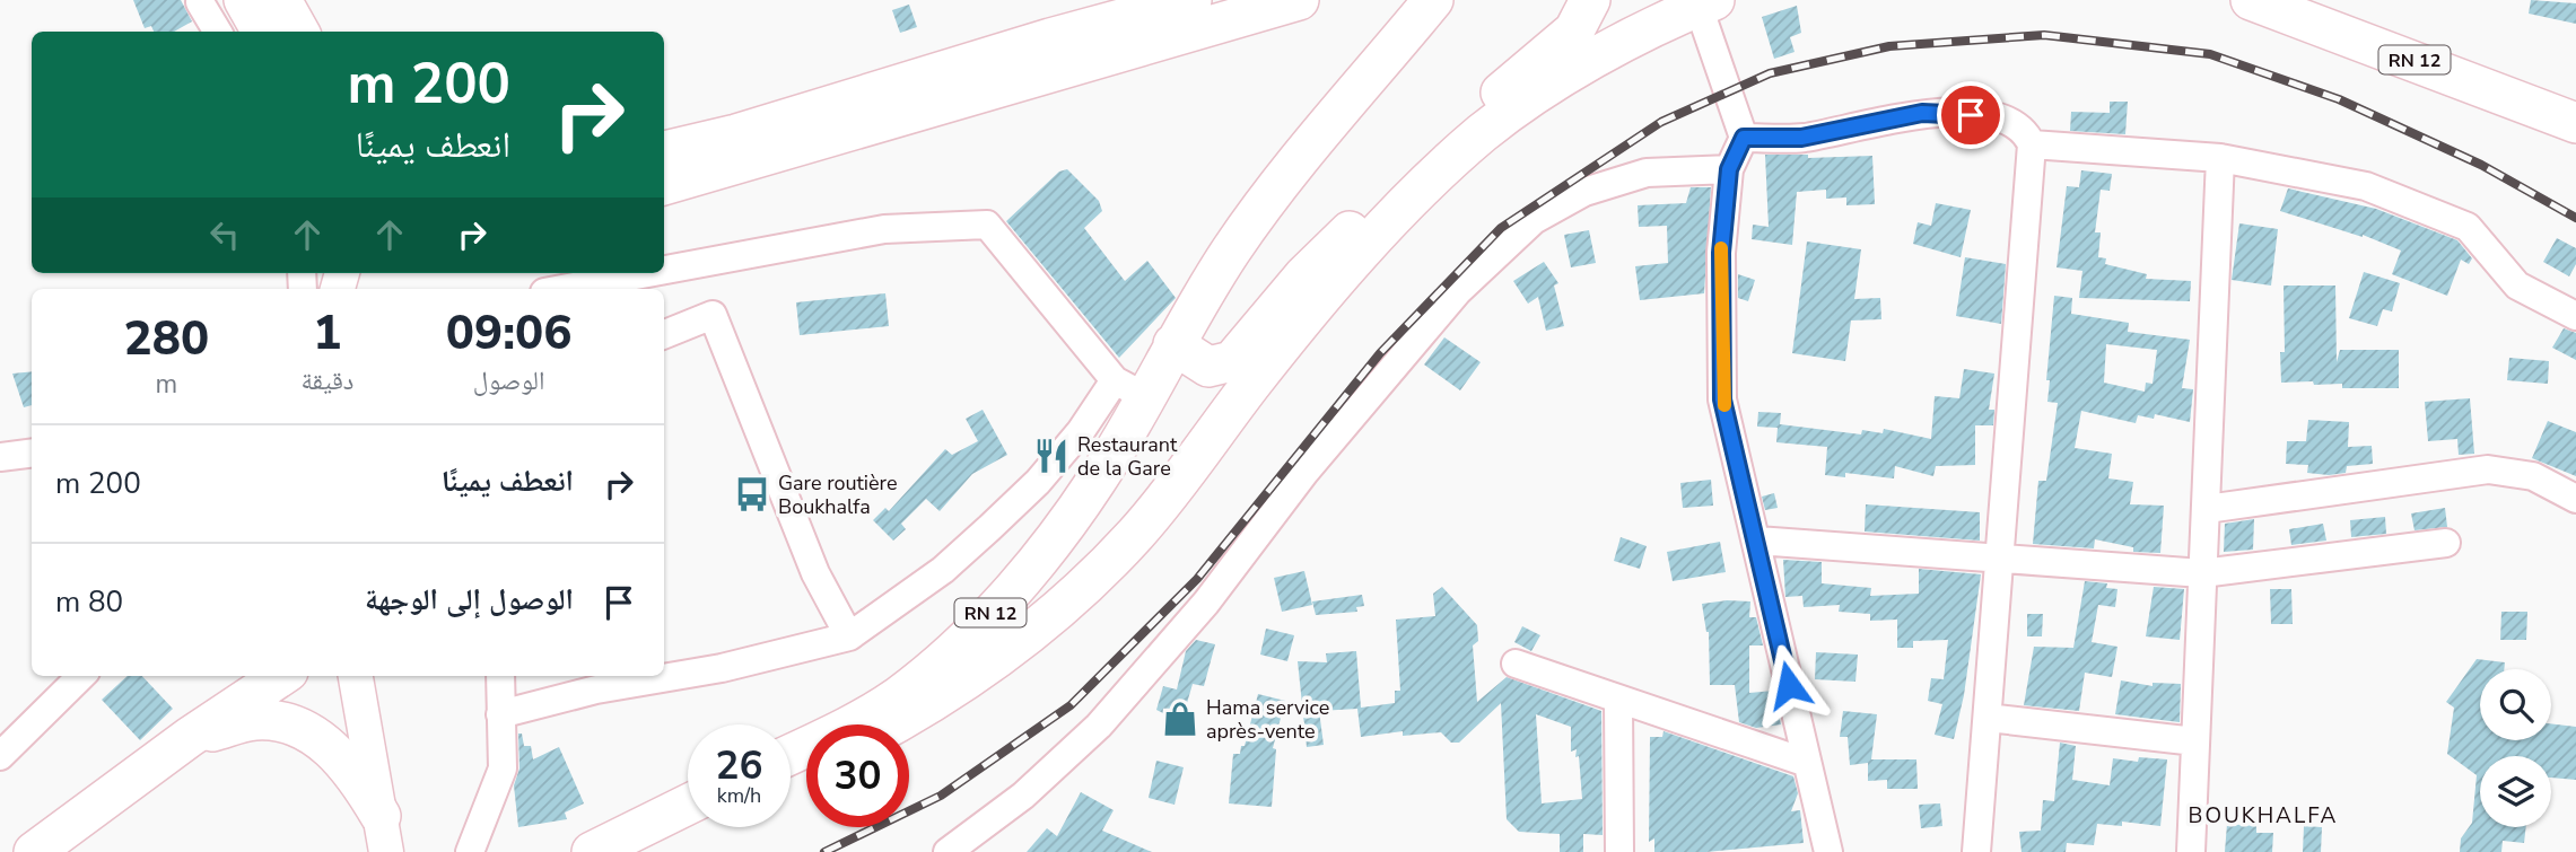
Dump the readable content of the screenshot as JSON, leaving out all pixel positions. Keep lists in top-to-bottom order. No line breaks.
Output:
{"streets":{"highway":["RN 12"]},"districts":["BOUKHALFA"],"places":{"restaurant":["Restaurant de la Gare"],"bus stop":["Gare routière Boukhalfa"],"shop":["Hama service après-vente"]},"page":{"turn":["200 m","انعطف يمينًا"],"eta":["09:06","الوصول","1","دقيقة","280","m"],"list":[{"name":"انعطف يمينًا","value":"200 m"},{"name":"الوصول إلى الوجهة","value":"80 m"}],"speed":"26 km/h","limit":"30"}}
